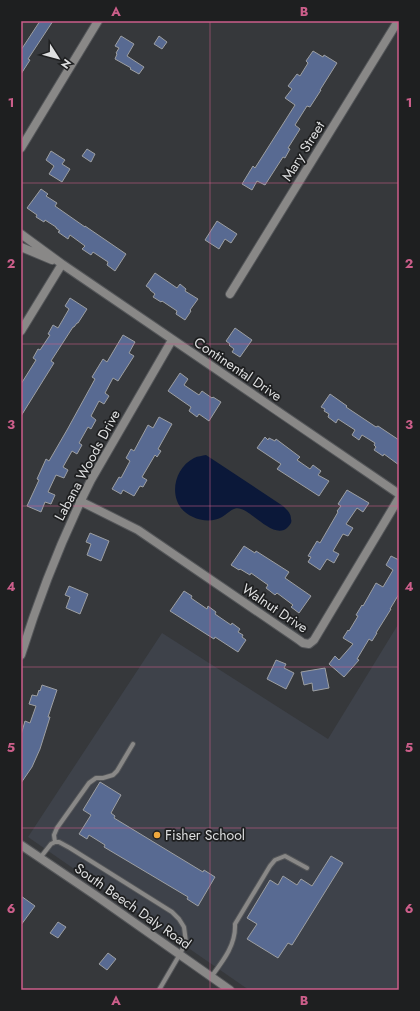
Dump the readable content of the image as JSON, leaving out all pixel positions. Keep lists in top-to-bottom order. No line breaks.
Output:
{"streets":{"street":["Mary Street","Continental Drive","Labana Woods Drive","Walnut Drive","South Beech Daly Road"]},"crossings":[["Continental Drive","Labana Woods Drive"],["Labana Woods Drive","Walnut Drive"]],"places":["Fisher School"],"north":"bottom right","grid":{"columns":["A","B"],"rows":["1","2","3","4","5","6"]}}
